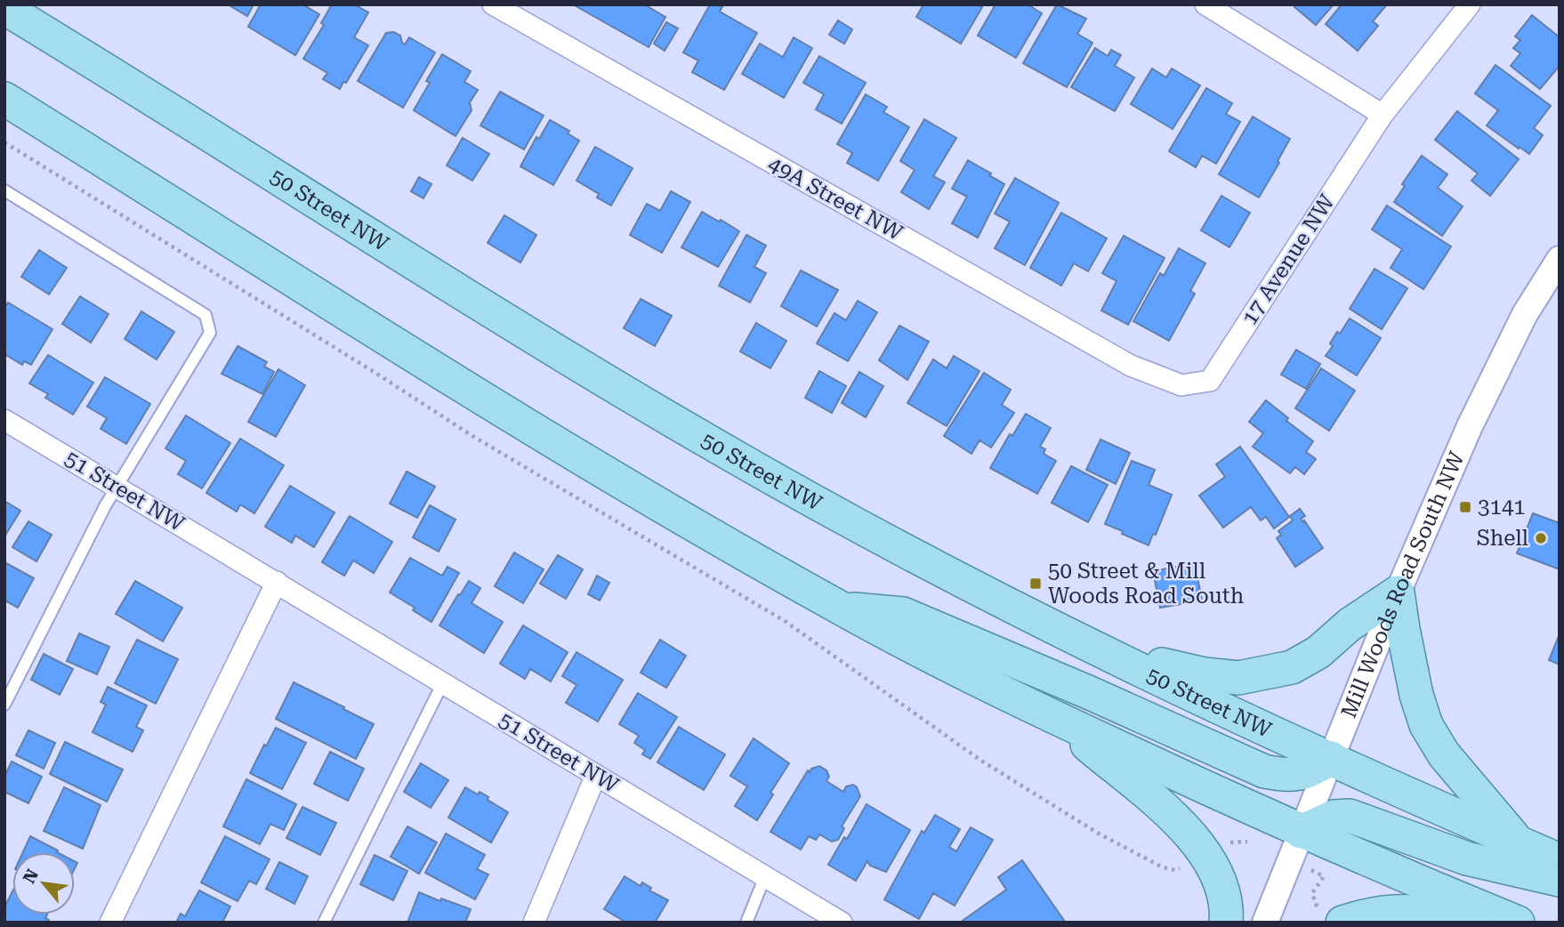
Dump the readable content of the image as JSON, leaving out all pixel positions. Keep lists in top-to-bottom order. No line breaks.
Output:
{"streets":{"main road":["50 Street NW"],"street":["49A Street NW","17 Avenue NW","51 Street NW","Mill Woods Road South NW"]},"crossings":[["49A Street NW","17 Avenue NW"],["50 Street NW","Mill Woods Road South NW"]],"places":{"transit":["3141","50 Street & Mill Woods Road South"],"other":["Shell"]},"north":"top left"}
